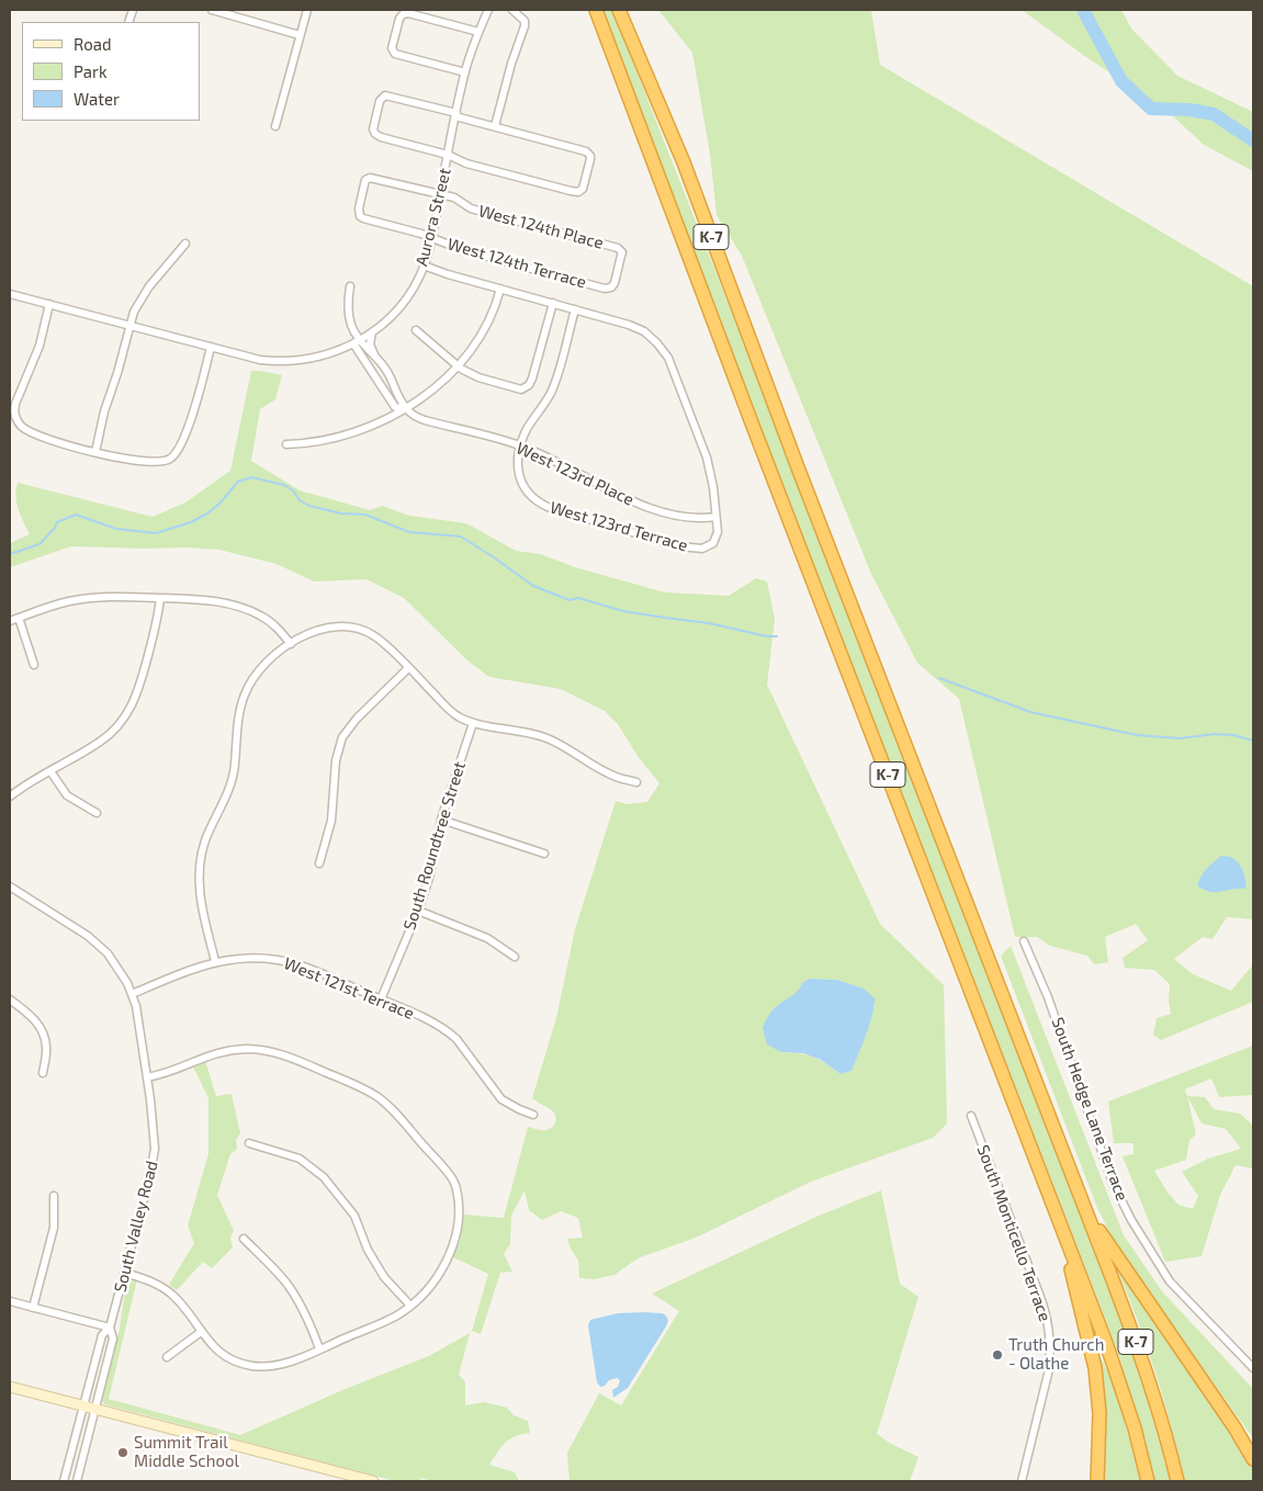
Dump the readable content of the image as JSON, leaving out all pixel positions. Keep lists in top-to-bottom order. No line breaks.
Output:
{"streets":{"highway":["K-7"],"street":["Aurora Street","West 124th Place","West 124th Terrace","West 123rd Place","West 123rd Terrace","South Roundtree Street","West 121st Terrace","South Hedge Lane Terrace","South Valley Road","South Monticello Terrace"]},"crossings":[["Aurora Street","West 124th Place"],["Aurora Street","West 124th Terrace"],["Aurora Street","West 123rd Place"],["West 124th Place","West 124th Terrace"],["West 123rd Place","West 123rd Terrace"],["South Roundtree Street","West 121st Terrace"],["West 121st Terrace","South Valley Road"]],"places":["Truth Church - Olathe","Summit Trail Middle School"],"legend":["Road","Park","Water"]}
